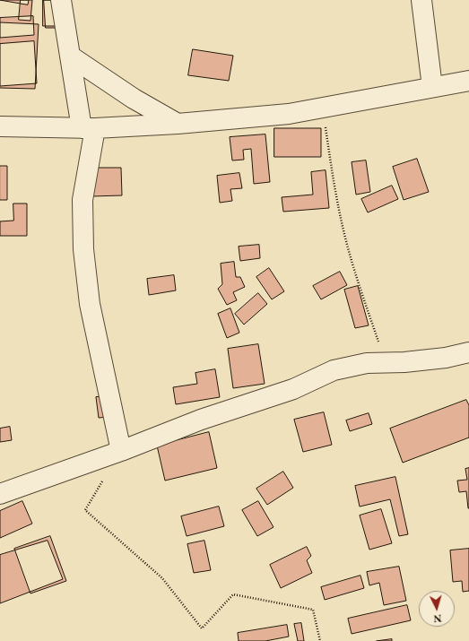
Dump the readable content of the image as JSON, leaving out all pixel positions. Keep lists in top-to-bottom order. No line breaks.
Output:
{"north":"bottom"}
